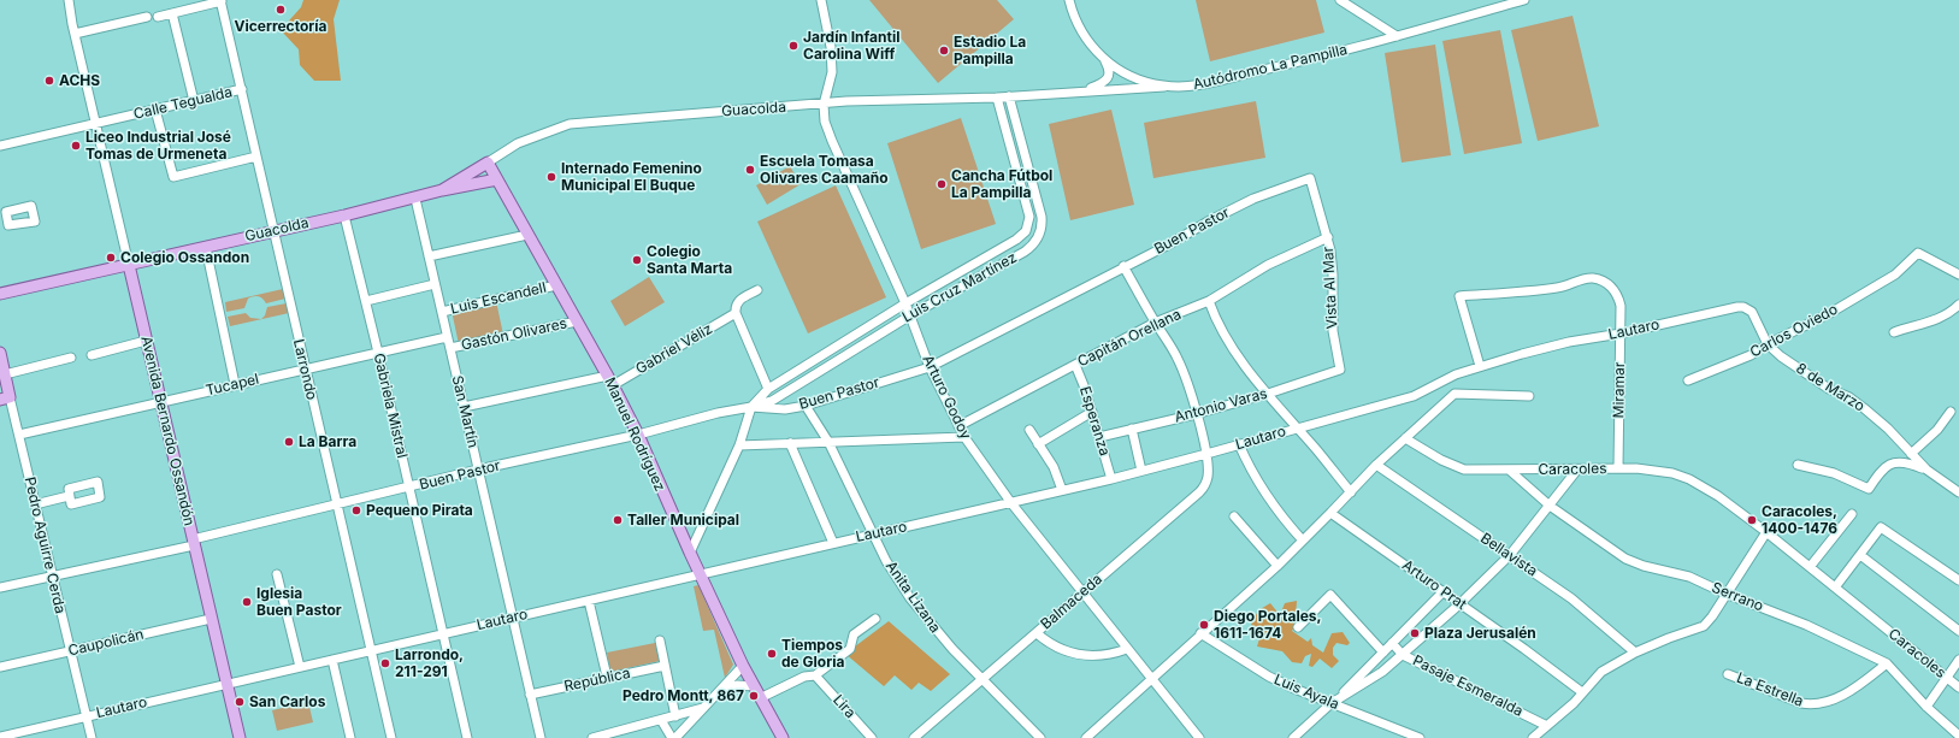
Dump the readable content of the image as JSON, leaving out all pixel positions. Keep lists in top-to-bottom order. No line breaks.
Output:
{"streets":{"main road":["Guacolda","Avenida Bernardo Ossandón","Manuel Rodríguez","Pedro Aguirre Cerda"],"street":["Autódromo La Pampilla","Calle Tegualda","Buen Pastor","Luis Cruz Martínez","Vista Al Mar","Luis Escandell","Lautaro","Carlos Oviedo","Gastón Olivares","Capitán Orellana","Gabriel Véliz","Larrondo","Tucapel","8 de Marzo","Miramar","Arturo Godoy","Gabriela Mistral","Antonio Varas","San Martín","Esperanza","Caracoles","Bellavista","Arturo Prat","Anita Lizana","Serrano","Balmaceda","Caupolicán","República","Pasaje Esmeralda","La Estrella","Luis Ayala","Lira"]},"crossings":[["Autódromo La Pampilla","Guacolda"],["Calle Tegualda","Larrondo"],["Calle Tegualda","Avenida Bernardo Ossandón"],["Guacolda","Luis Cruz Martínez"],["Guacolda","Larrondo"],["Guacolda","Arturo Godoy"],["Guacolda","Gabriela Mistral"],["Guacolda","San Martín"],["Guacolda","Avenida Bernardo Ossandón"],["Guacolda","Manuel Rodríguez"],["Buen Pastor","Luis Cruz Martínez"],["Buen Pastor","Vista Al Mar"],["Buen Pastor","Larrondo"],["Buen Pastor","Arturo Godoy"],["Buen Pastor","Gabriela Mistral"],["Buen Pastor","San Martín"],["Buen Pastor","Avenida Bernardo Ossandón"],["Buen Pastor","Manuel Rodríguez"],["Buen Pastor","Pedro Aguirre Cerda"],["Buen Pastor","Anita Lizana"],["Luis Cruz Martínez","Arturo Godoy"],["Luis Cruz Martínez","Manuel Rodríguez"],["Vista Al Mar","Capitán Orellana"],["Vista Al Mar","Antonio Varas"],["Luis Escandell","San Martín"],["Luis Escandell","Manuel Rodríguez"],["Lautaro","Larrondo"],["Lautaro","8 de Marzo"],["Lautaro","Miramar"],["Lautaro","Arturo Godoy"],["Lautaro","Gabriela Mistral"],["Lautaro","San Martín"],["Lautaro","Esperanza"],["Lautaro","Avenida Bernardo Ossandón"],["Lautaro","Manuel Rodríguez"],["Lautaro","Pedro Aguirre Cerda"],["Lautaro","Anita Lizana"],["Lautaro","Balmaceda"],["Carlos Oviedo","8 de Marzo"],["Gastón Olivares","San Martín"],["Gastón Olivares","Manuel Rodríguez"],["Capitán Orellana","Arturo Godoy"],["Capitán Orellana","Esperanza"],["Gabriel Véliz","San Martín"],["Gabriel Véliz","Manuel Rodríguez"],["Larrondo","Tucapel"],["Tucapel","Gabriela Mistral"],["Tucapel","San Martín"],["Tucapel","Avenida Bernardo Ossandón"],["Tucapel","Pedro Aguirre Cerda"],["Miramar","Caracoles"],["Arturo Godoy","Balmaceda"],["Antonio Varas","Esperanza"],["San Martín","República"],["Avenida Bernardo Ossandón","Caupolicán"],["Caracoles","Serrano"],["Pedro Aguirre Cerda","Caupolicán"],["Anita Lizana","Balmaceda"],["Serrano","La Estrella"]],"places":["Vicerrectoría","Jardín Infantil Carolina Wiff","Estadio La Pampilla","ACHS","Liceo Industrial José Tomas de Urmeneta","Escuela Tomasa Olivares Caamaño","Internado Femenino Municipal El Buque","Cancha Fútbol La Pampilla","Colegio Ossandon","Colegio Santa Marta","La Barra","Pequeno Pirata","Taller Municipal","Caracoles, 1400-1476","Iglesia Buen Pastor","Diego Portales, 1611-1674","Plaza Jerusalén","Tiempos de Gloria","Larrondo, 211-291","Pedro Montt, 867","San Carlos"]}
